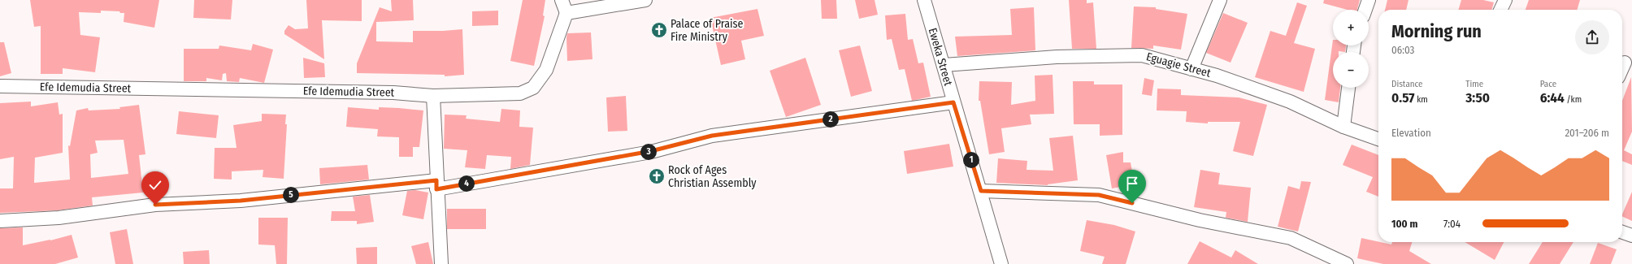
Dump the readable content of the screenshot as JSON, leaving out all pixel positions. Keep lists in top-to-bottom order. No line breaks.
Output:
{"streets":{"street":["Eweka Street","Eguagie Street","Efe Idemudia Street"]},"crossings":[["Eweka Street","Eguagie Street"]],"places":{"church":["Palace of Praise Fire Ministry","Rock of Ages Christian Assembly"]},"page":{"map_buttons":["+","−"],"heading":["Morning run","06:03"],"stats":[["Distance","0.57 km"],["Time","3:50"],["Pace","6:44 /km"]],"pins":["2","3","1","4","5"],"chart":["Elevation","201–206 m"],"list":[{"name":"100 m","note":"7:04"}]}}
